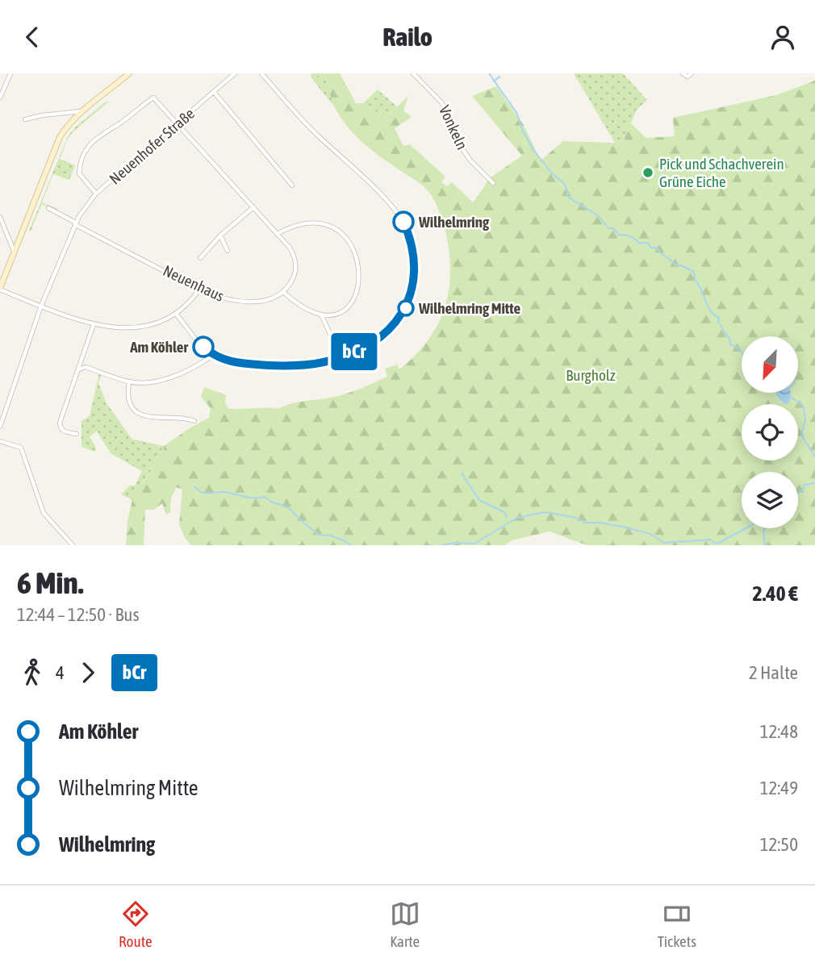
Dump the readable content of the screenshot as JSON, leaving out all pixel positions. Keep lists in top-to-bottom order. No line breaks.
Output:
{"streets":{"street":["Vonkeln","Neuenhofer Straße","Neuenhaus"]},"crossings":[["Neuenhofer Straße","Neuenhaus"]],"parks":["Burgholz"],"places":["Pick und Schachverein Grüne Eiche","Wilhelmring","Wilhelmring Mitte","Am Köhler"],"lines":["bus line bCr"],"north":"bottom left","page":{"header":"Railo","on_map":"bCr","heading":["6 Min.","12:44 – 12:50 · Bus","2.40 €"],"legs":["4","bCr","2 Halte"],"list":[{"name":"Am Köhler","value":"12:48"},{"name":"Wilhelmring Mitte","value":"12:49"},{"name":"Wilhelmring","value":"12:50"}],"tabs":["Route","Karte","Tickets"]}}
